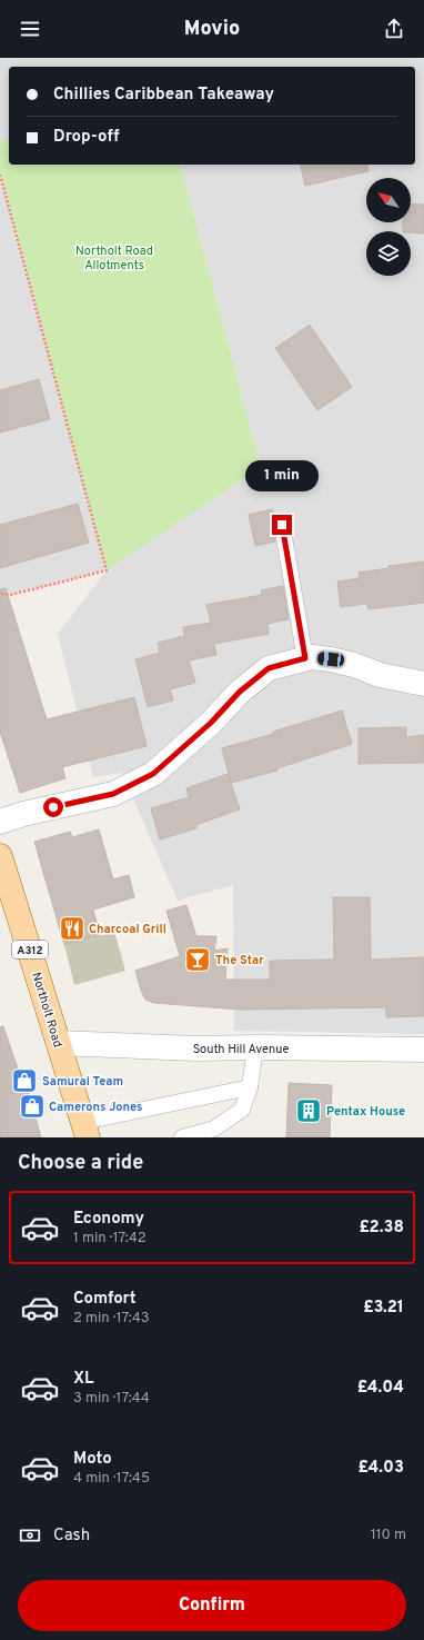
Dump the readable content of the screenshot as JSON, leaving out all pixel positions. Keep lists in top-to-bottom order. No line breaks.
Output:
{"streets":{"main road":["A312","Northolt Road"],"street":["South Hill Avenue"]},"crossings":[["Northolt Road","South Hill Avenue"]],"parks":["Northolt Road Allotments"],"places":{"restaurant":["Charcoal Grill"],"bar":["The Star"],"shop":["Samurai Team","Camerons Jones"],"building":["Pentax House"]},"north":"top left","page":{"header":"Movio","banner":["Chillies Caribbean Takeaway","Drop-off"],"bubble":"1 min","heading":"Choose a ride","list":[{"name":"Economy","note":"1 min · 17:42","value":"£2.38"},{"name":"Comfort","note":"2 min · 17:43","value":"£3.21"},{"name":"XL","note":"3 min · 17:44","value":"£4.04"},{"name":"Moto","note":"4 min · 17:45","value":"£4.03"}],"pay":["Cash","110 m"],"buttons":"Confirm"}}
